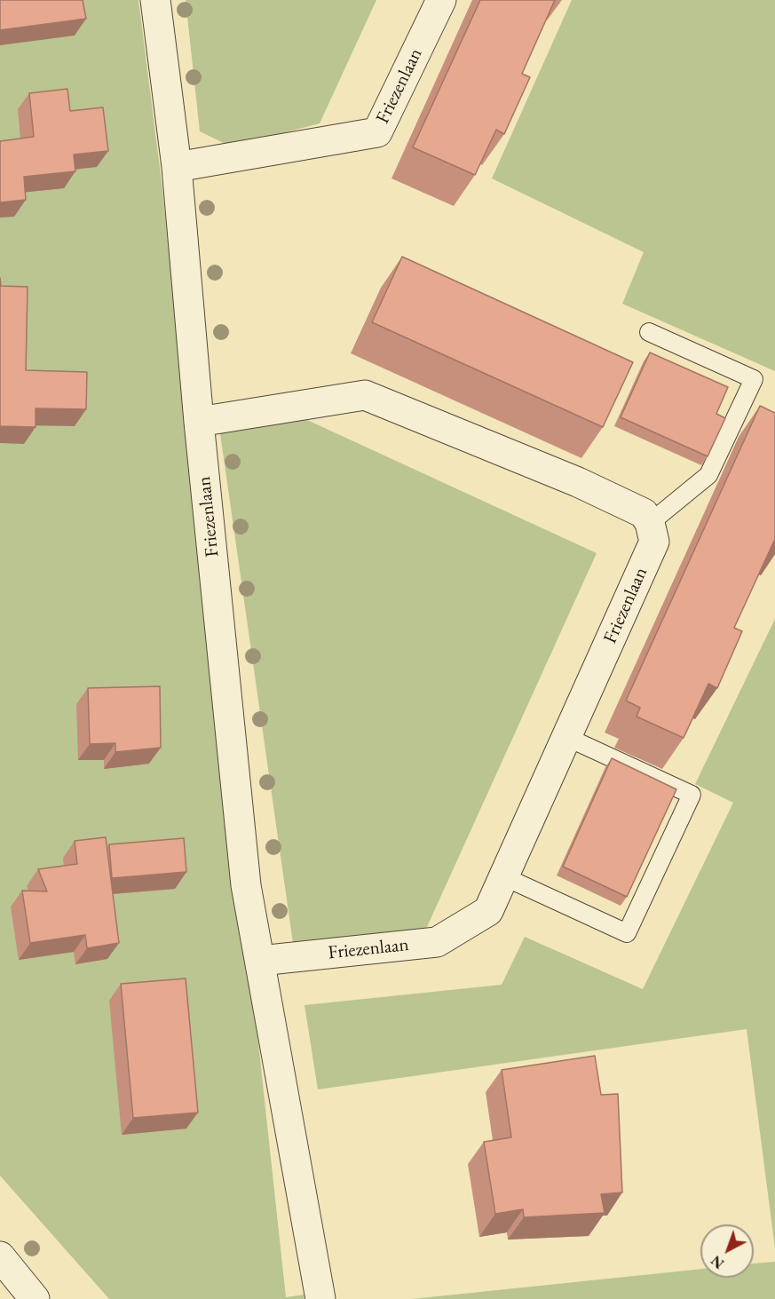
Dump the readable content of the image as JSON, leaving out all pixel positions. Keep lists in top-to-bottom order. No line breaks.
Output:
{"streets":{"street":["Friezenlaan"]},"north":"bottom left"}
